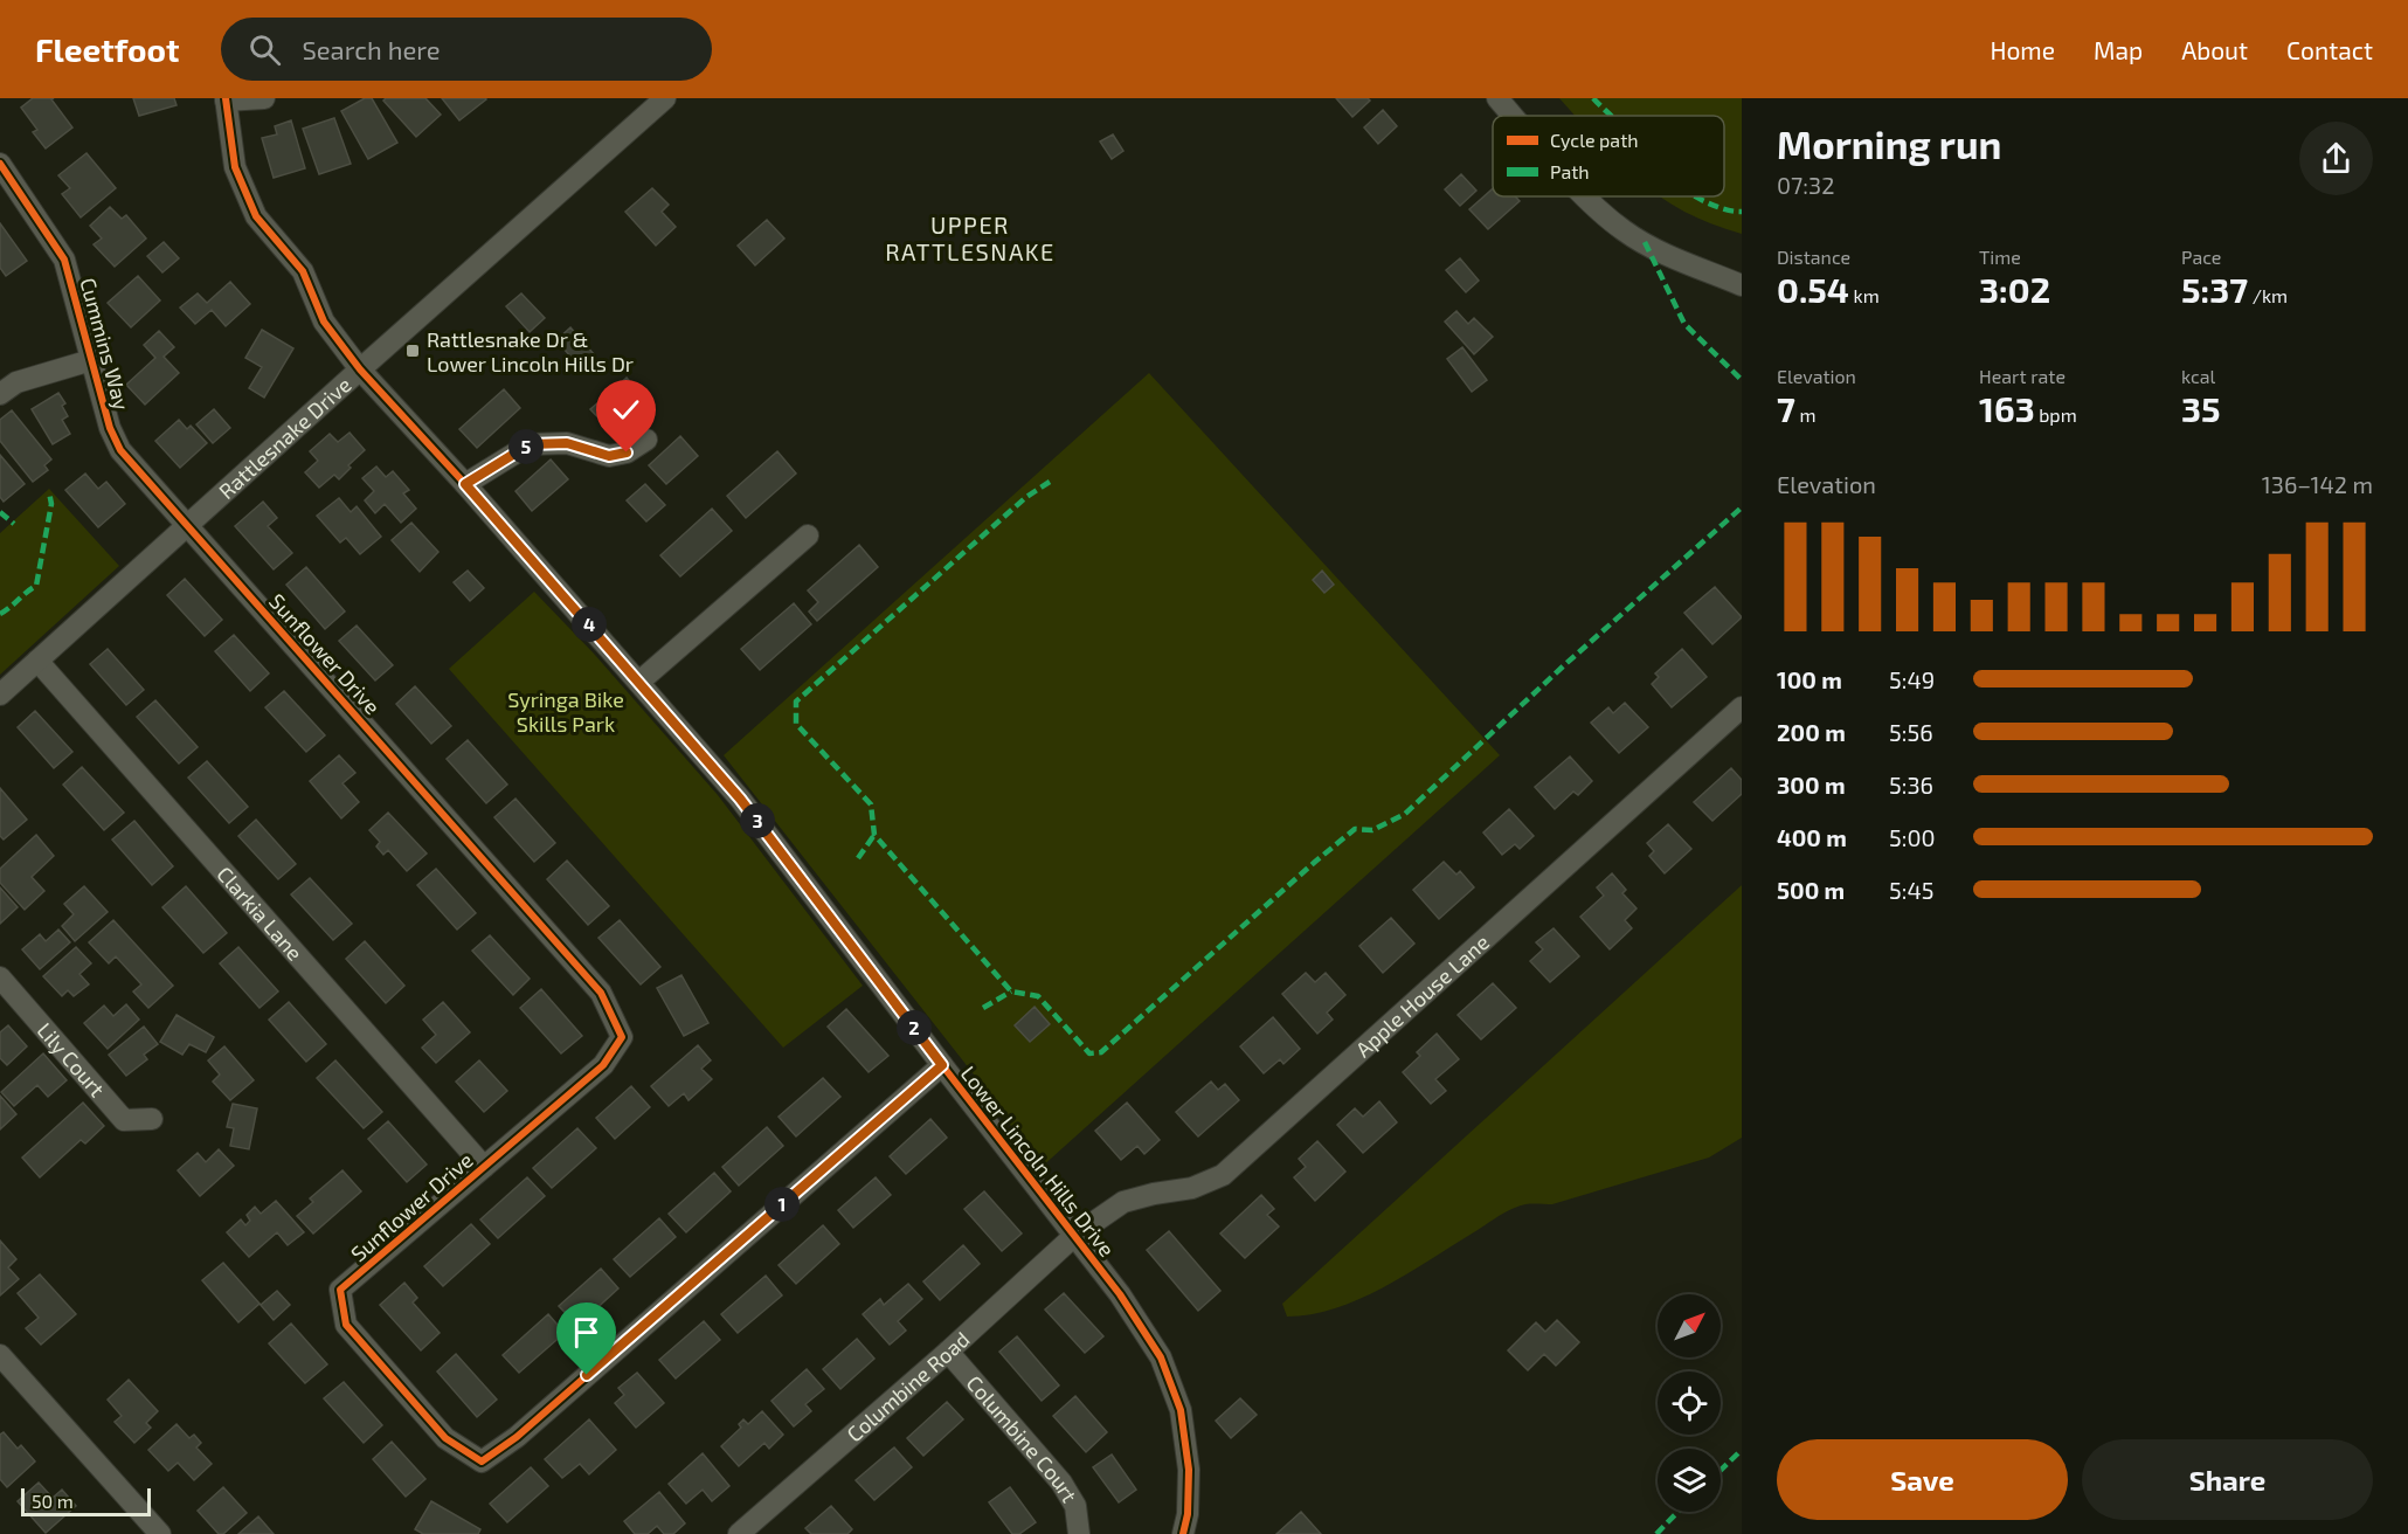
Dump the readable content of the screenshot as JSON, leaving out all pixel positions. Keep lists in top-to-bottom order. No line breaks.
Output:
{"streets":{"street":["Cummins Way","Rattlesnake Drive","Sunflower Drive","Clarkia Lane","Apple House Lane","Lily Court","Lower Lincoln Hills Drive","Columbine Road","Columbine Court"]},"crossings":[["Cummins Way","Rattlesnake Drive"],["Cummins Way","Sunflower Drive"],["Rattlesnake Drive","Sunflower Drive"],["Rattlesnake Drive","Clarkia Lane"],["Rattlesnake Drive","Lower Lincoln Hills Drive"],["Sunflower Drive","Clarkia Lane"],["Sunflower Drive","Lower Lincoln Hills Drive"],["Apple House Lane","Lower Lincoln Hills Drive"],["Apple House Lane","Columbine Road"],["Lower Lincoln Hills Drive","Columbine Road"],["Columbine Road","Columbine Court"]],"districts":["UPPER RATTLESNAKE"],"parks":["Syringa Bike Skills Park"],"places":{"transit":["Rattlesnake Dr & Lower Lincoln Hills Dr"]},"legend":["Cycle path","Path"],"scale_bar":"50 m","north":"top right","page":{"header":"Fleetfoot","search":"Search here","nav":["Home","Map","About","Contact"],"heading":["Morning run","07:32"],"stats":[["Distance","0.54 km"],["Time","3:02"],["Pace","5:37 /km"],["Elevation","7 m"],["Heart rate","163 bpm"],["kcal","35"]],"pins":["5","4","3","2","1"],"chart":["Elevation","136–142 m"],"list":[{"name":"100 m","note":"5:49"},{"name":"200 m","note":"5:56"},{"name":"300 m","note":"5:36"},{"name":"400 m","note":"5:00"},{"name":"500 m","note":"5:45"}],"buttons":["Save","Share"],"scale":"50 m"}}
